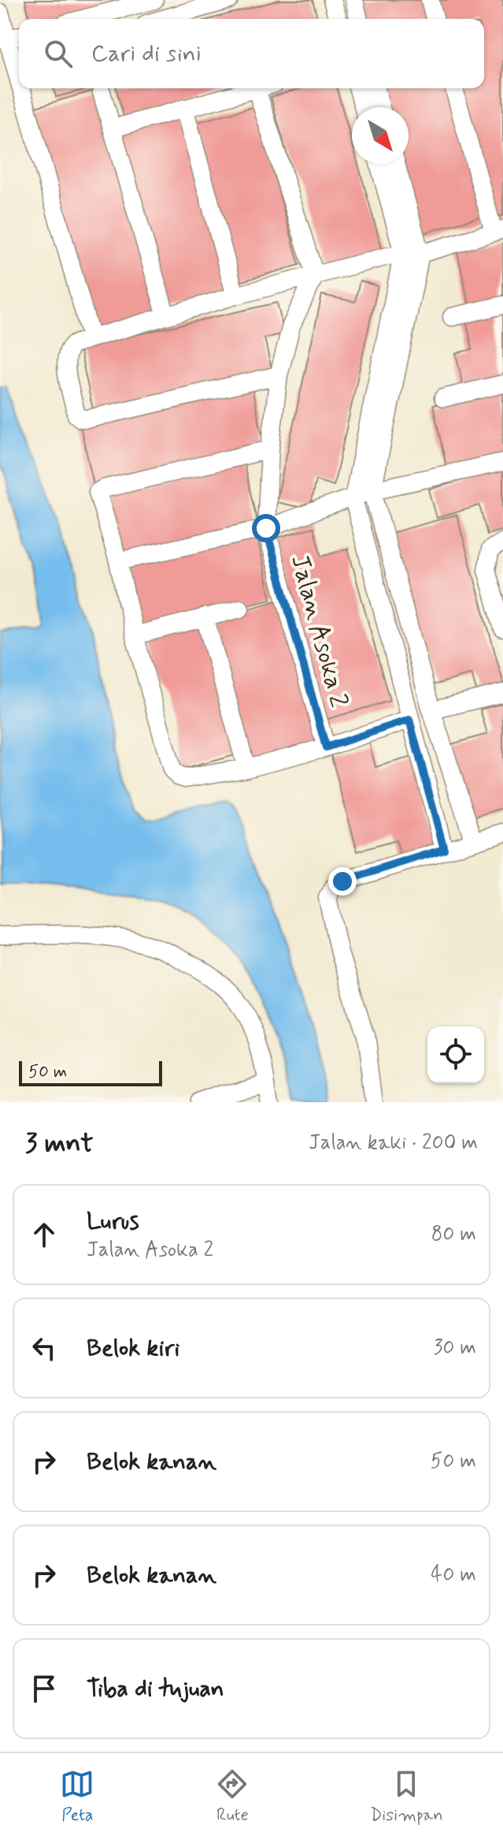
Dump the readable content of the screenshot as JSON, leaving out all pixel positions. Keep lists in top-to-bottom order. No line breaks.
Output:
{"streets":{"street":["Jalan Asoka 2"]},"scale_bar":"50 m","north":"bottom right","page":{"search":"Cari di sini","scale":"50 m","heading":["3 mnt","Jalan kaki · 200 m"],"list":[["Lurus","Jalan Asoka 2","80 m"],["Belok kiri","30 m"],["Belok kanan","50 m"],["Belok kanan","40 m"],"Tiba di tujuan"],"nav":["Peta","Rute","Disimpan"]}}
